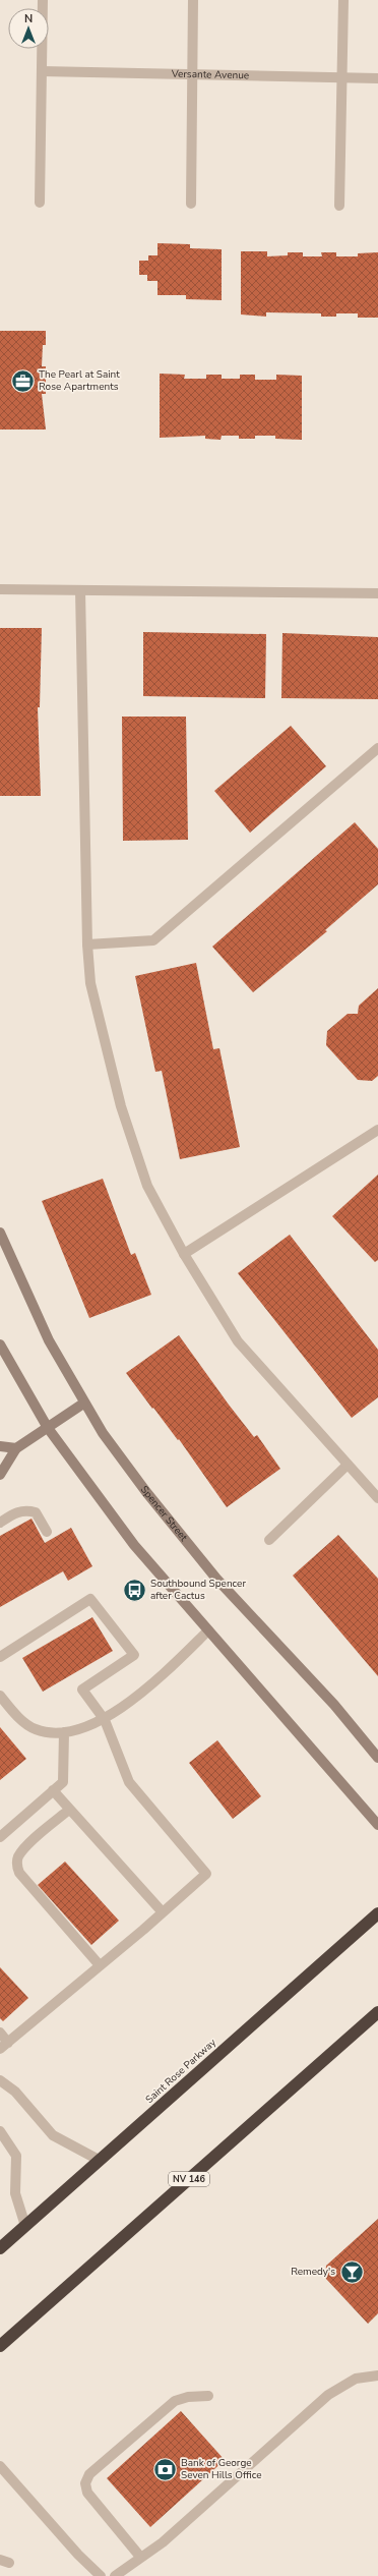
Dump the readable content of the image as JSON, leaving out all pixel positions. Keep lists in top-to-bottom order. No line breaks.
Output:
{"streets":{"highway":["Saint Rose Parkway","NV 146"],"main road":["Spencer Street"],"street":["Versante Avenue"]},"places":{"office":["The Pearl at Saint Rose Apartments"],"bus stop":["Southbound Spencer after Cactus"],"bar":["Remedy's"],"bank":["Bank of George Seven Hills Office"]},"north":"top"}
